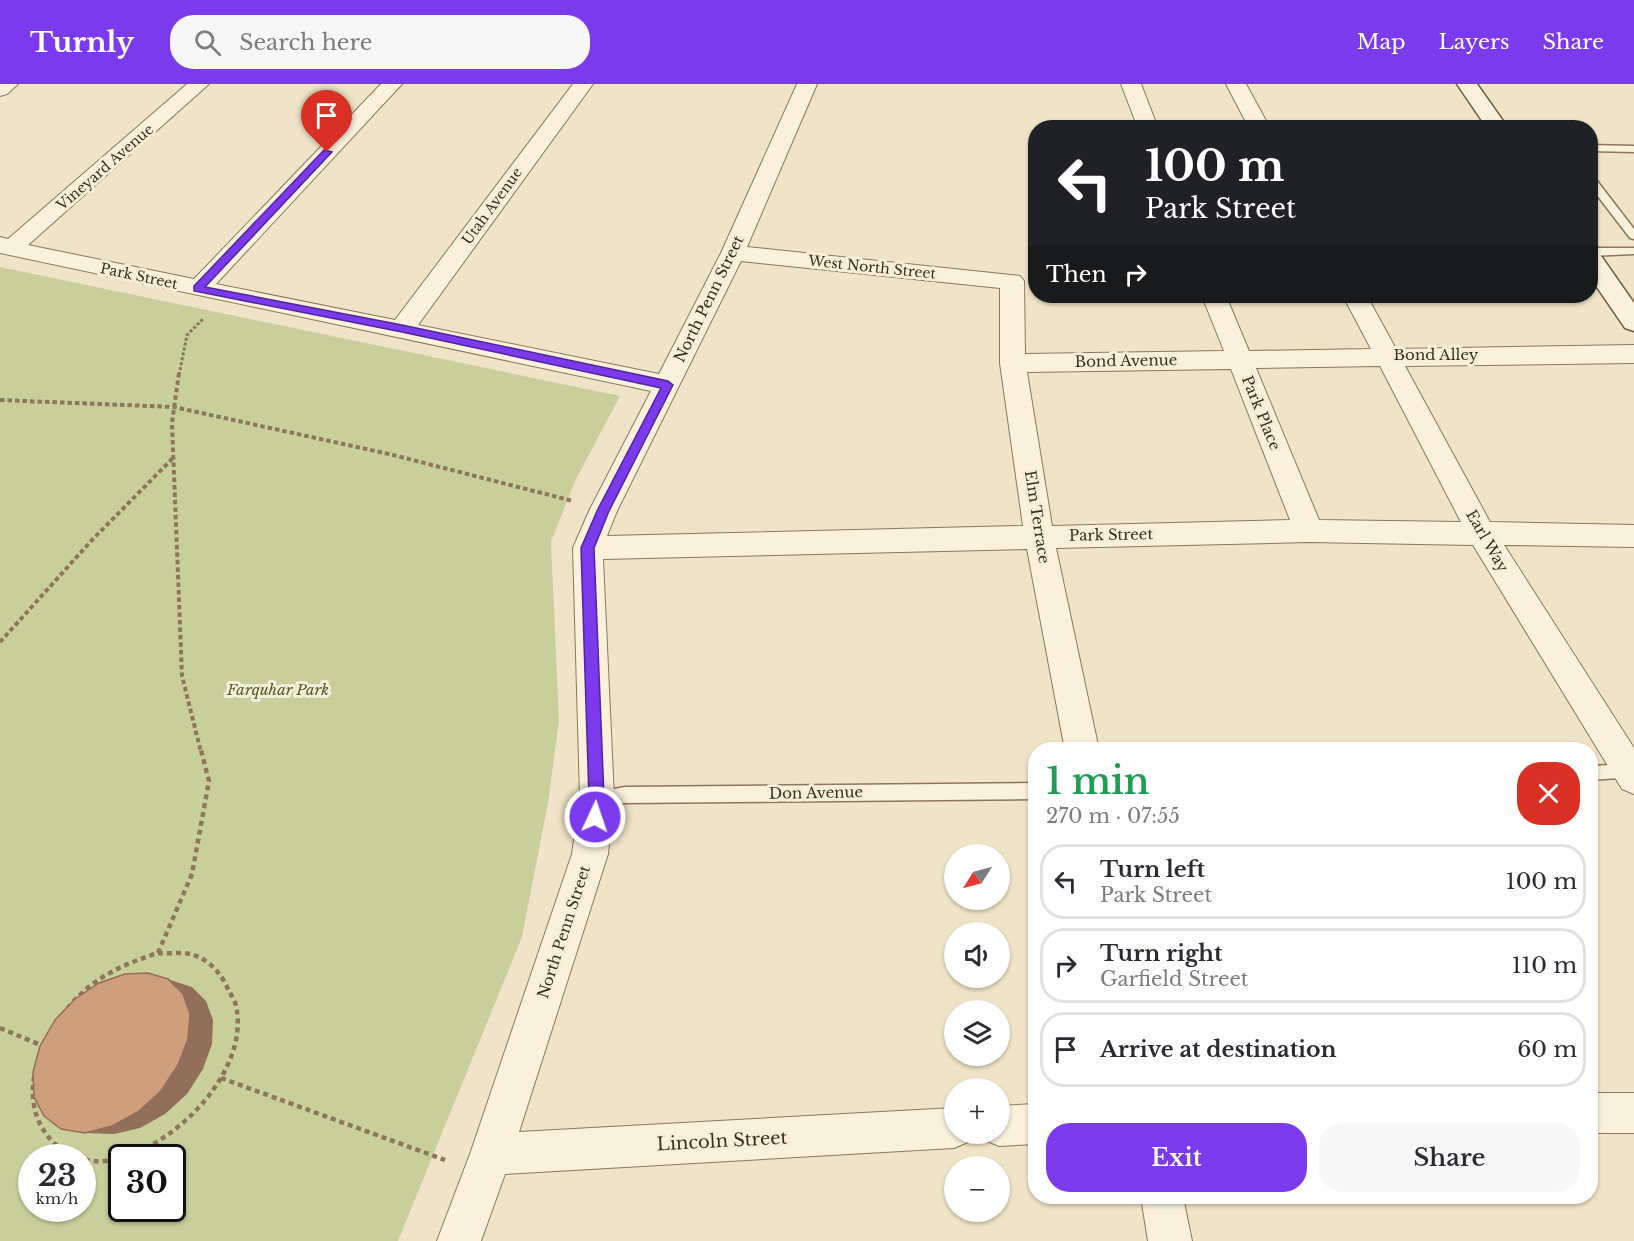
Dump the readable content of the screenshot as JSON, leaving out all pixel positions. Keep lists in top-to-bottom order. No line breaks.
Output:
{"streets":{"street":["Vineyard Avenue","Utah Avenue","West North Street","Park Street","North Penn Street","Bond Alley","Bond Avenue","Park Place","Elm Terrace","Earl Way","Lincoln Street"],"lane":["Don Avenue"]},"crossings":[["Vineyard Avenue","Park Street"],["Utah Avenue","Park Street"],["West North Street","North Penn Street"],["West North Street","Elm Terrace"],["Park Street","North Penn Street"],["Park Street","Park Place"],["Park Street","Elm Terrace"],["Park Street","Earl Way"],["North Penn Street","Don Avenue"],["North Penn Street","Lincoln Street"],["Bond Alley","Bond Avenue"],["Bond Alley","Park Place"],["Bond Alley","Earl Way"],["Bond Avenue","Park Place"],["Bond Avenue","Elm Terrace"]],"parks":["Farquhar Park"],"north":"bottom left","page":{"header":"Turnly","search":"Search here","nav":["Map","Layers","Share"],"turn":["100 m","Park Street"],"then":"Then","heading":["1 min","270 m · 07:55"],"map_buttons":["+","−"],"list":[{"name":"Turn left","note":"Park Street","value":"100 m"},{"name":"Turn right","note":"Garfield Street","value":"110 m"},{"name":"Arrive at destination","value":"60 m"}],"buttons":["Exit","Share"],"speed":"23 km/h","limit":"30"}}
